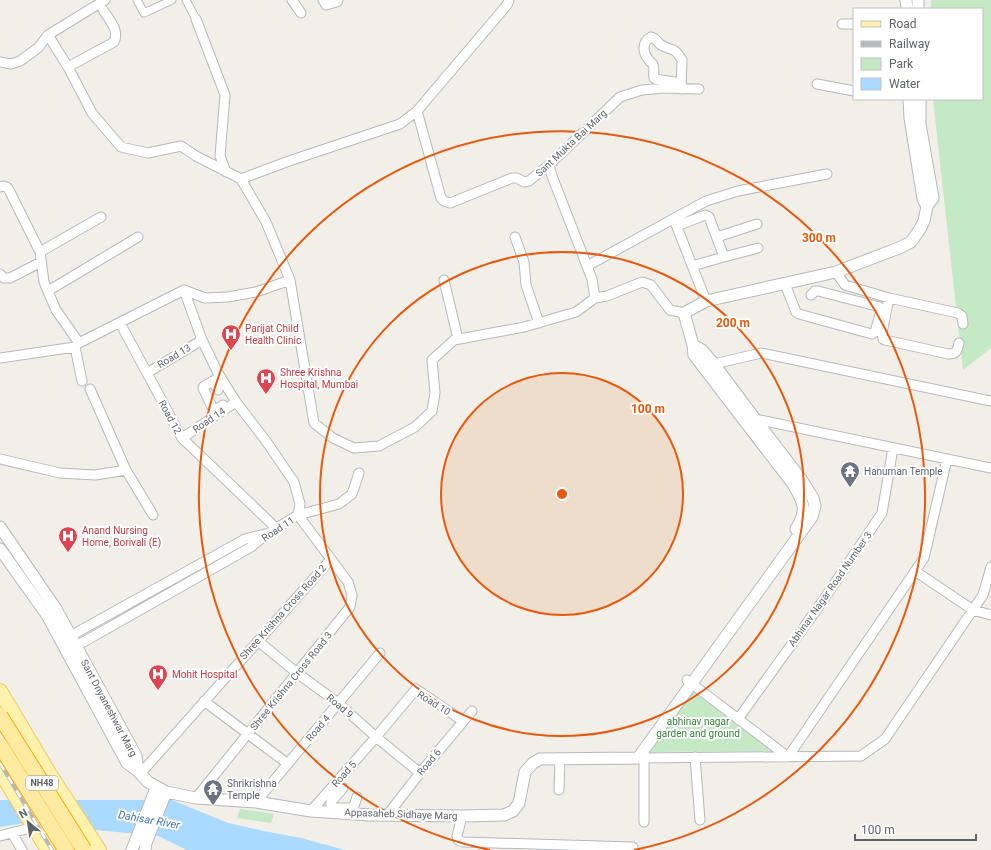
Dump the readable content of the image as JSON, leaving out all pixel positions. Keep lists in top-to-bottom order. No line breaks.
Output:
{"streets":{"highway":["NH48"],"street":["Sant Mukta Bai Marg","Road 13","Road 12","Road 14","Road 11","Abhinav Nagar Road Number 3","Shree Krishna Cross Road 2","Shree Krishna Cross Road 3","Road 10","Road 9","Sant Dnyaneshwar Marg","Road 4","Road 6","Road 5","Appasaheb Sidhaye Marg"]},"crossings":[["Road 13","Road 12"],["Road 13","Road 11"],["Road 12","Road 14"],["Road 12","Road 11"],["Road 14","Road 11"],["Road 11","Shree Krishna Cross Road 3"],["Road 11","Sant Dnyaneshwar Marg"],["Shree Krishna Cross Road 2","Shree Krishna Cross Road 3"],["Shree Krishna Cross Road 2","Road 9"],["Shree Krishna Cross Road 2","Sant Dnyaneshwar Marg"],["Shree Krishna Cross Road 2","Appasaheb Sidhaye Marg"],["Shree Krishna Cross Road 3","Road 9"],["Shree Krishna Cross Road 3","Appasaheb Sidhaye Marg"],["Road 10","Road 9"],["Road 10","Road 6"],["Road 10","Road 5"],["Road 9","Road 4"],["Road 9","Road 6"],["Road 9","Road 5"],["Sant Dnyaneshwar Marg","Appasaheb Sidhaye Marg"],["Road 4","Appasaheb Sidhaye Marg"],["Road 6","Appasaheb Sidhaye Marg"],["Road 5","Appasaheb Sidhaye Marg"]],"water":["Dahisar River"],"parks":["abhinav nagar garden and ground"],"places":{"hospital":["Parijat Child Health Clinic","Shree Krishna Hospital, Mumbai","Anand Nursing Home, Borivali (E)","Mohit Hospital"],"temple":["Hanuman Temple","Shrikrishna Temple"]},"legend":["Road","Railway","Park","Water"],"scale_bar":"100 m","north":"top left","rings":["300 m","200 m","100 m"]}
